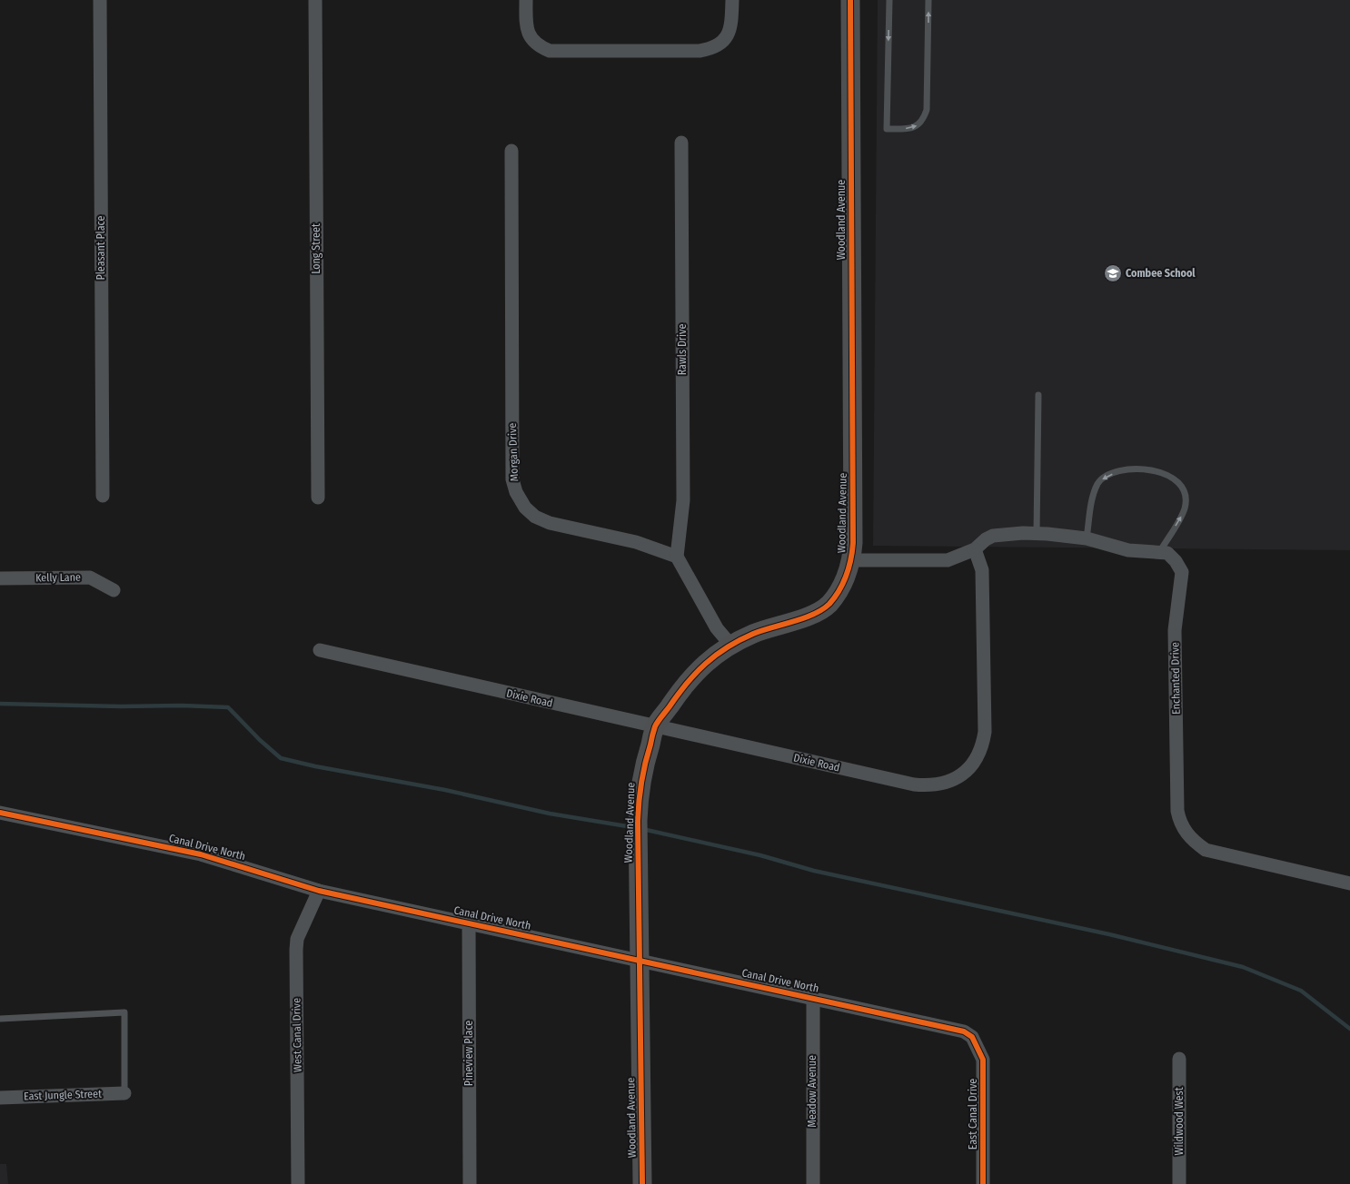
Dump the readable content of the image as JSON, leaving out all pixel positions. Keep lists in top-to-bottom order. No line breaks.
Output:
{"streets":{"street":["Woodland Avenue","Pleasant Place","Long Street","Rawls Drive","Morgan Drive","Kelly Lane","Enchanted Drive","Dixie Road","Canal Drive North","West Canal Drive","Pineview Place","Meadow Avenue","East Jungle Street","East Canal Drive","Wildwood West"]},"crossings":[["Woodland Avenue","Dixie Road"],["Woodland Avenue","Canal Drive North"],["Rawls Drive","Morgan Drive"],["Canal Drive North","West Canal Drive"],["Canal Drive North","Pineview Place"],["Canal Drive North","Meadow Avenue"],["Canal Drive North","East Canal Drive"]],"places":{"school or university":["Combee School"]}}
